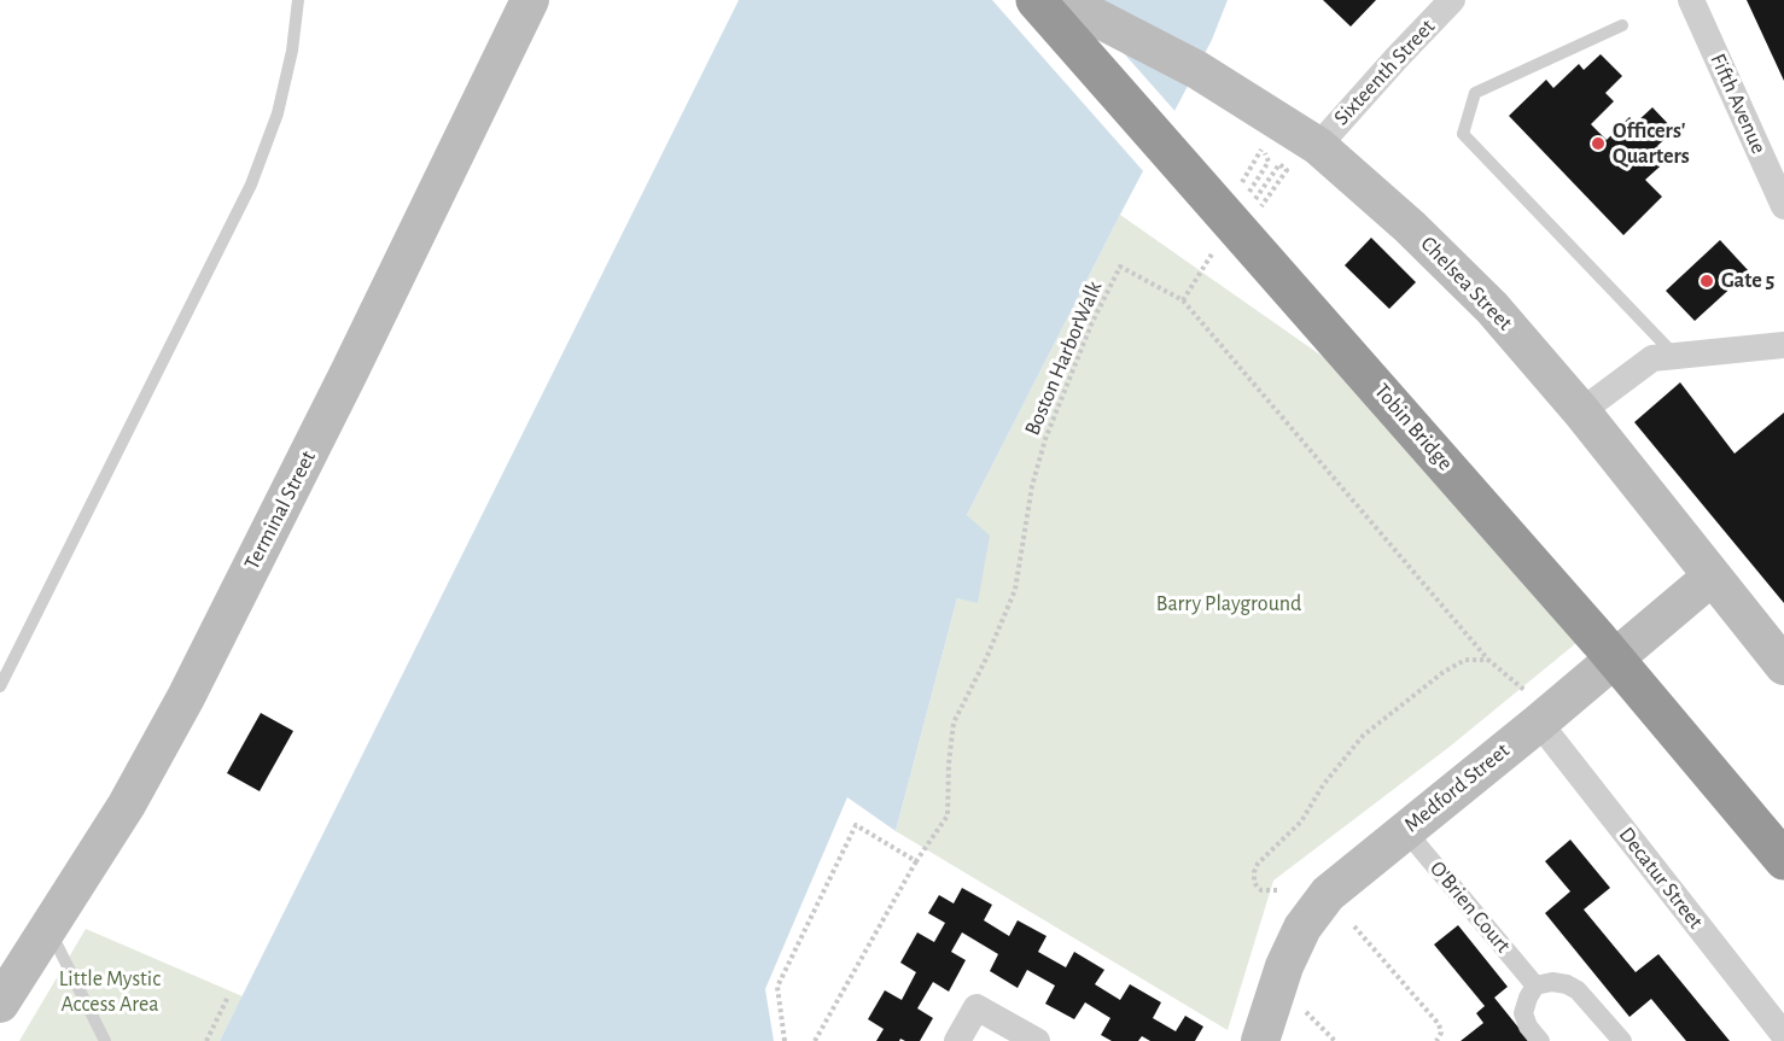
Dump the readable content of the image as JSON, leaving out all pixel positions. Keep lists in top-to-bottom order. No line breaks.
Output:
{"streets":{"highway":["Tobin Bridge"],"main road":["Chelsea Street","Terminal Street","Medford Street"],"street":["Sixteenth Street","Fifth Avenue","Decatur Street","O'Brien Court"],"path":["Boston HarborWalk"]},"crossings":[["Sixteenth Street","Chelsea Street"],["Chelsea Street","Medford Street"],["Boston HarborWalk","Medford Street"],["Boston HarborWalk","Decatur Street"],["Medford Street","Decatur Street"],["Medford Street","O'Brien Court"]],"parks":["Barry Playground","Little Mystic Access Area"],"places":["Officers' Quarters","Gate 5"]}
